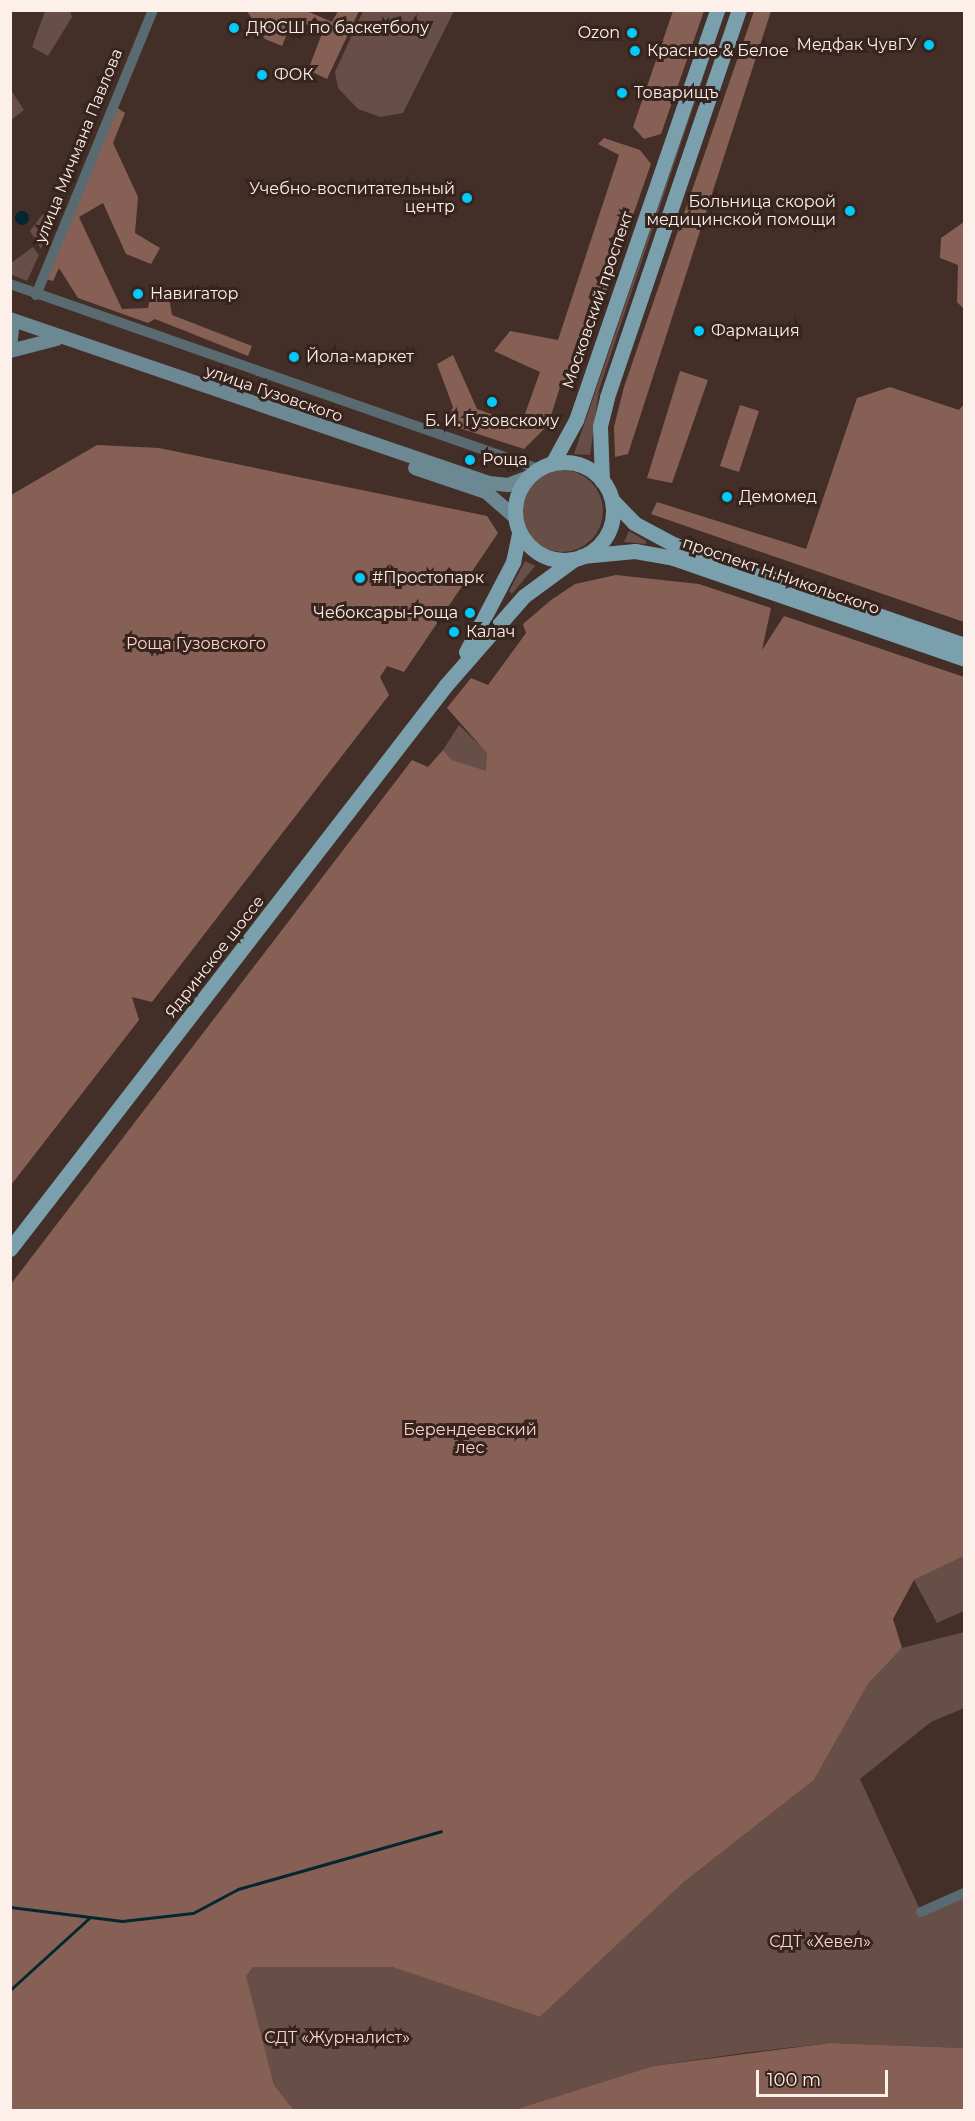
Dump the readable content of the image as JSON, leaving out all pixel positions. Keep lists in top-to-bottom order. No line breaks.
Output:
{"streets":{"main road":["Московский проспект","улица Гузовского","проспект Н.Никольского","Ядринское шоссе"],"street":["улица Мичмана Павлова"]},"crossings":[["Московский проспект","улица Гузовского"],["Московский проспект","проспект Н.Никольского"],["Московский проспект","Ядринское шоссе"],["улица Гузовского","проспект Н.Никольского"],["улица Гузовского","Ядринское шоссе"],["проспект Н.Никольского","Ядринское шоссе"]],"parks":["Роща Гузовского","Берендеевский лес","СДТ «Хевел»","СДТ «Журналист»"],"places":["ДЮСШ по баскетболу","Ozon","Медфак ЧувГУ","Красное & Белое","ФОК","Товарищъ","Учебно-воспитательный центр","Больница скорой медицинской помощи","Навигатор","Фармация","Йола-маркет","Б. И. Гузовскому","Роща","Демомед","#Простопарк","Чебоксары-Роща","Калач"],"scale_bar":"100 m"}
